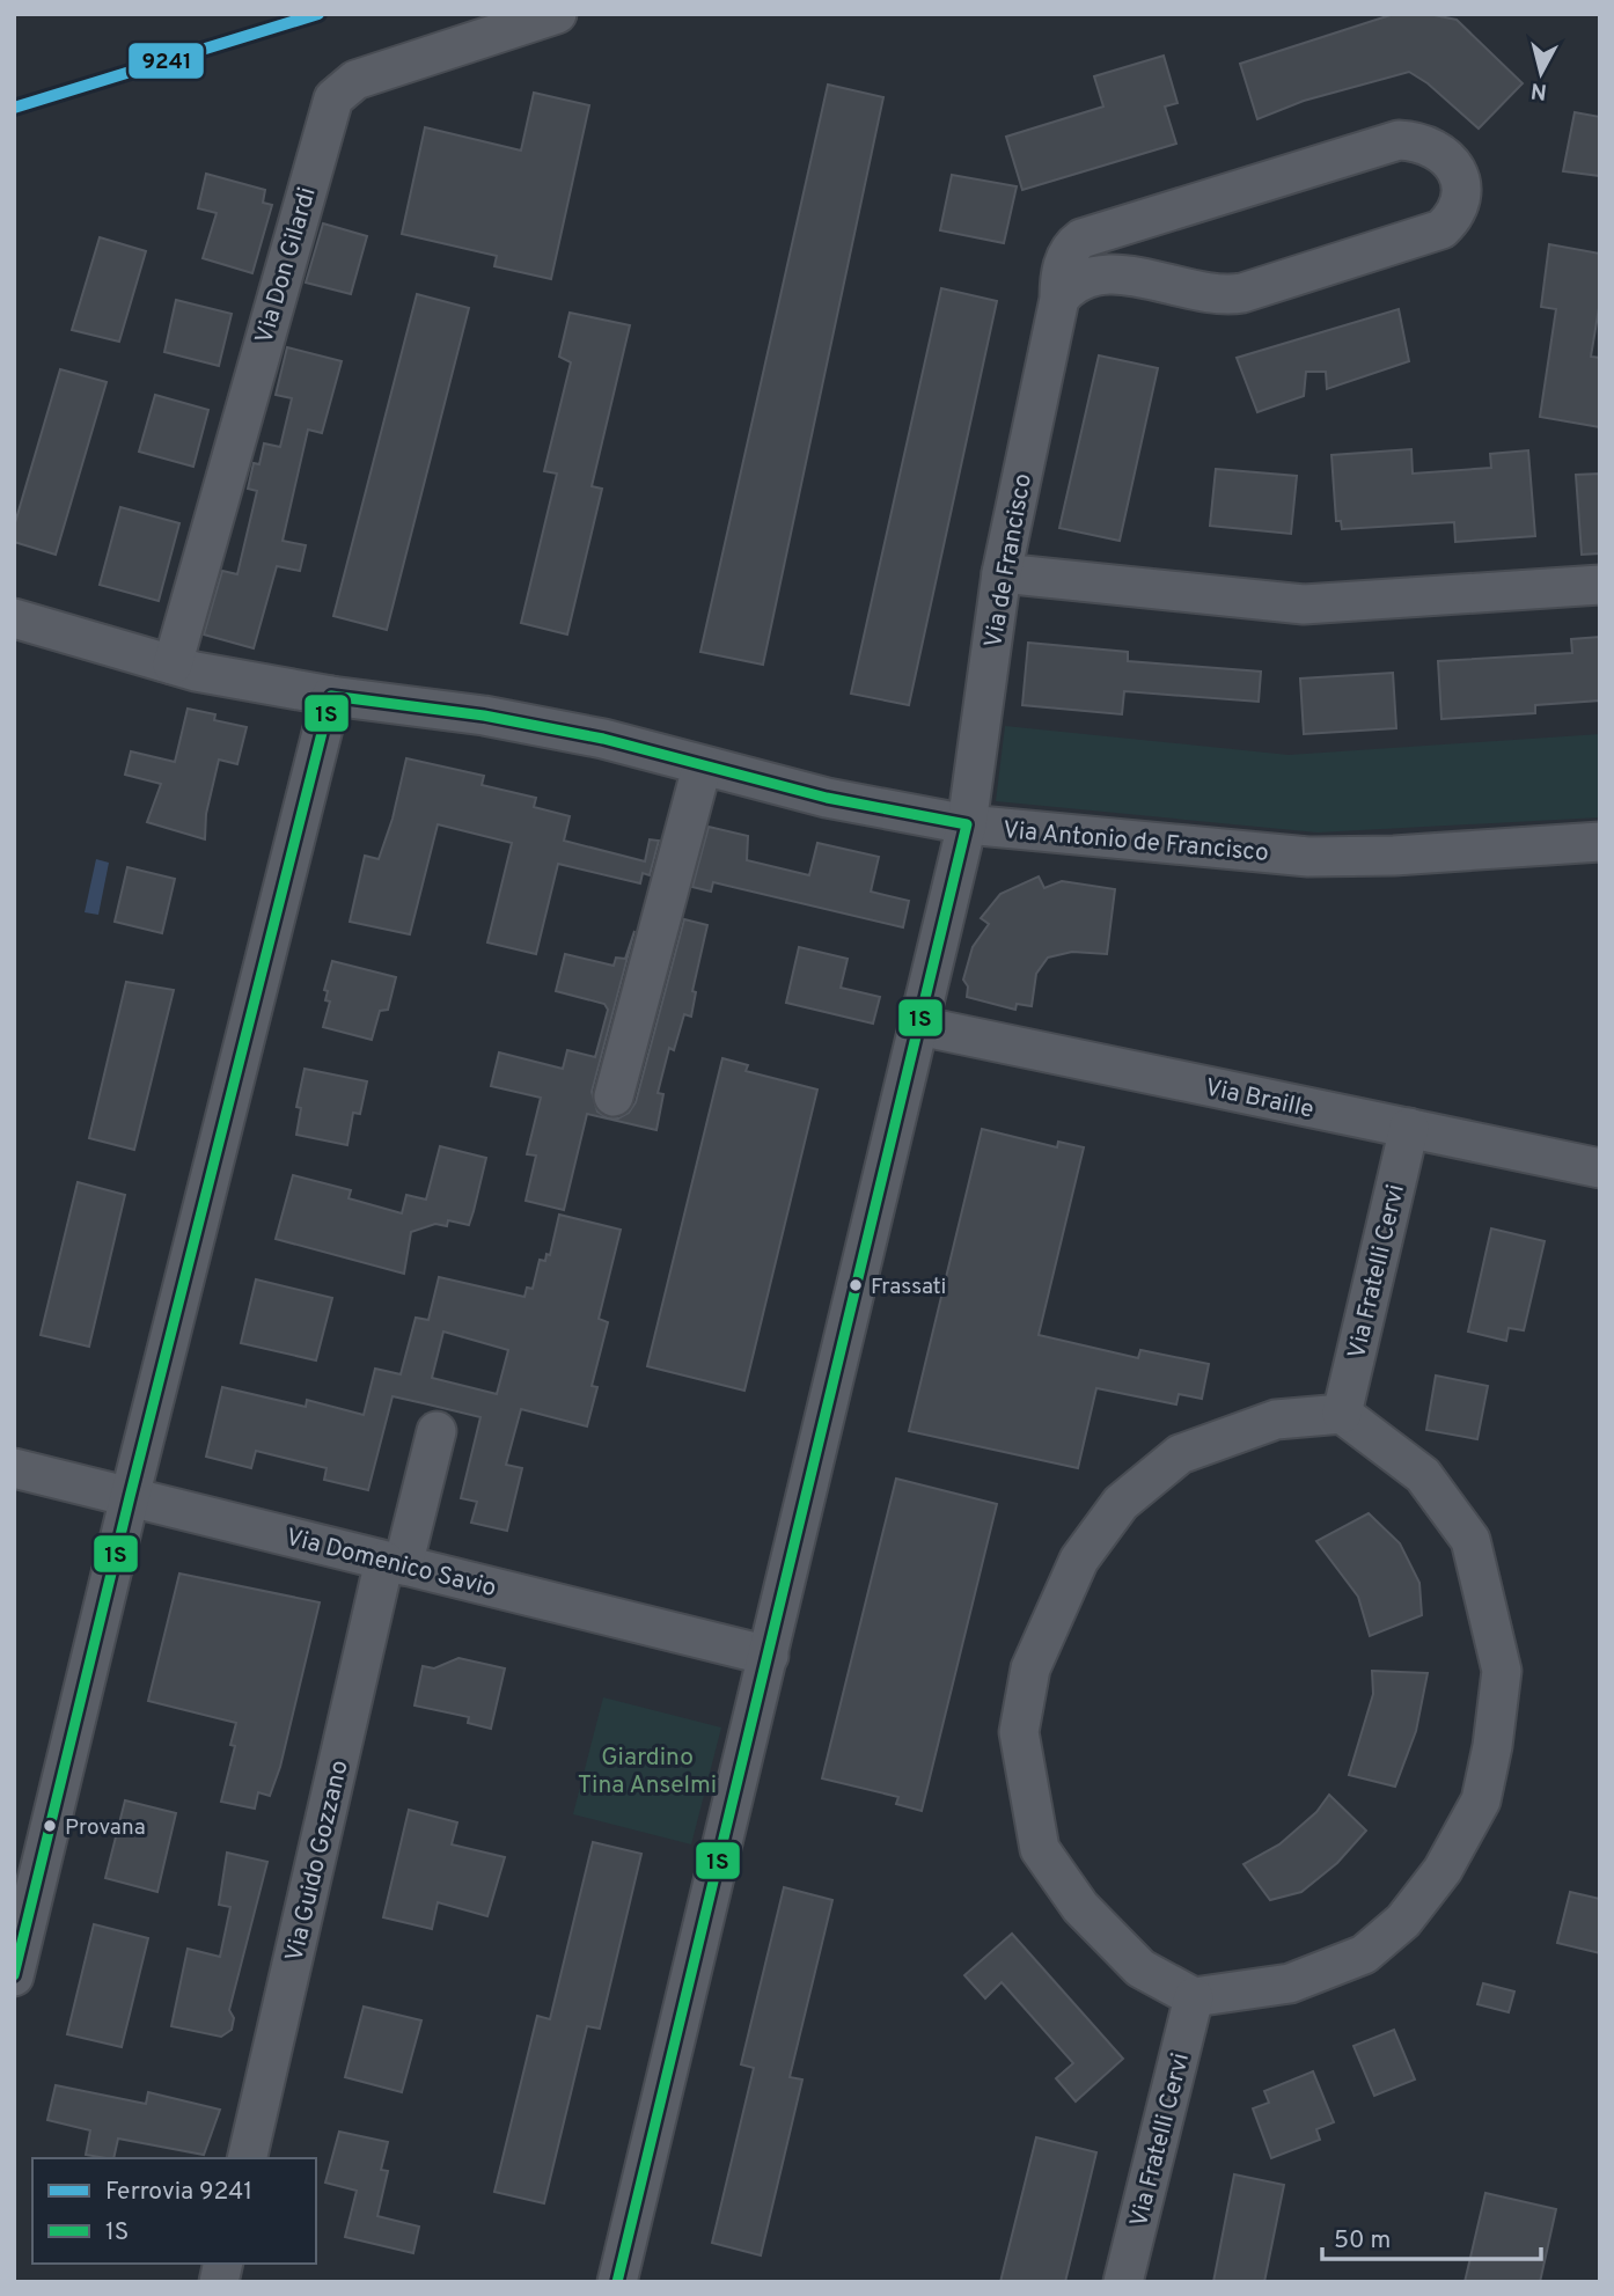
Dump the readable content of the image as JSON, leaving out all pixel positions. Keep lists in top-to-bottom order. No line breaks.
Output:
{"streets":{"street":["Via Don Gilardi","Via de Francisco","Via Antonio de Francisco","Via Braille","Via Fratelli Cervi","Via Domenico Savio","Via Guido Gozzano"]},"crossings":[["Via Don Gilardi","Via Antonio de Francisco"],["Via de Francisco","Via Antonio de Francisco"],["Via de Francisco","Via Braille"],["Via de Francisco","Via Domenico Savio"],["Via Braille","Via Fratelli Cervi"],["Via Domenico Savio","Via Guido Gozzano"]],"parks":["Giardino Tina Anselmi"],"places":["Frassati","Provana"],"lines":["rail line 9241","transit line 1S"],"legend":["Ferrovia 9241","1S"],"scale_bar":"50 m","north":"bottom"}
